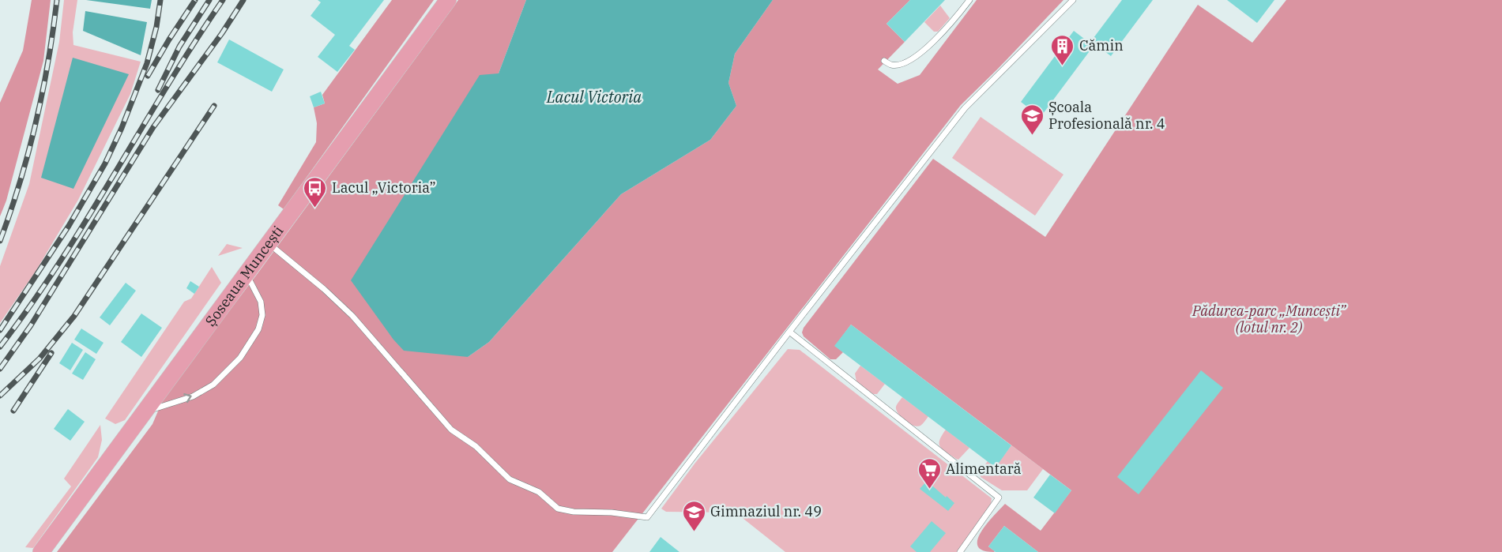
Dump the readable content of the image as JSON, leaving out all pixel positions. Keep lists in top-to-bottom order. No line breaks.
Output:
{"streets":{"main road":["Șoseaua Muncești"]},"water":["Lacul Victoria"],"parks":["Pădurea-parc „Muncești” (lotul nr. 2)"],"places":{"building":["Cămin"],"school or university":["Școala Profesională nr. 4","Gimnaziul nr. 49"],"bus stop":["Lacul „Victoria”"],"supermarket":["Alimentară"]}}
